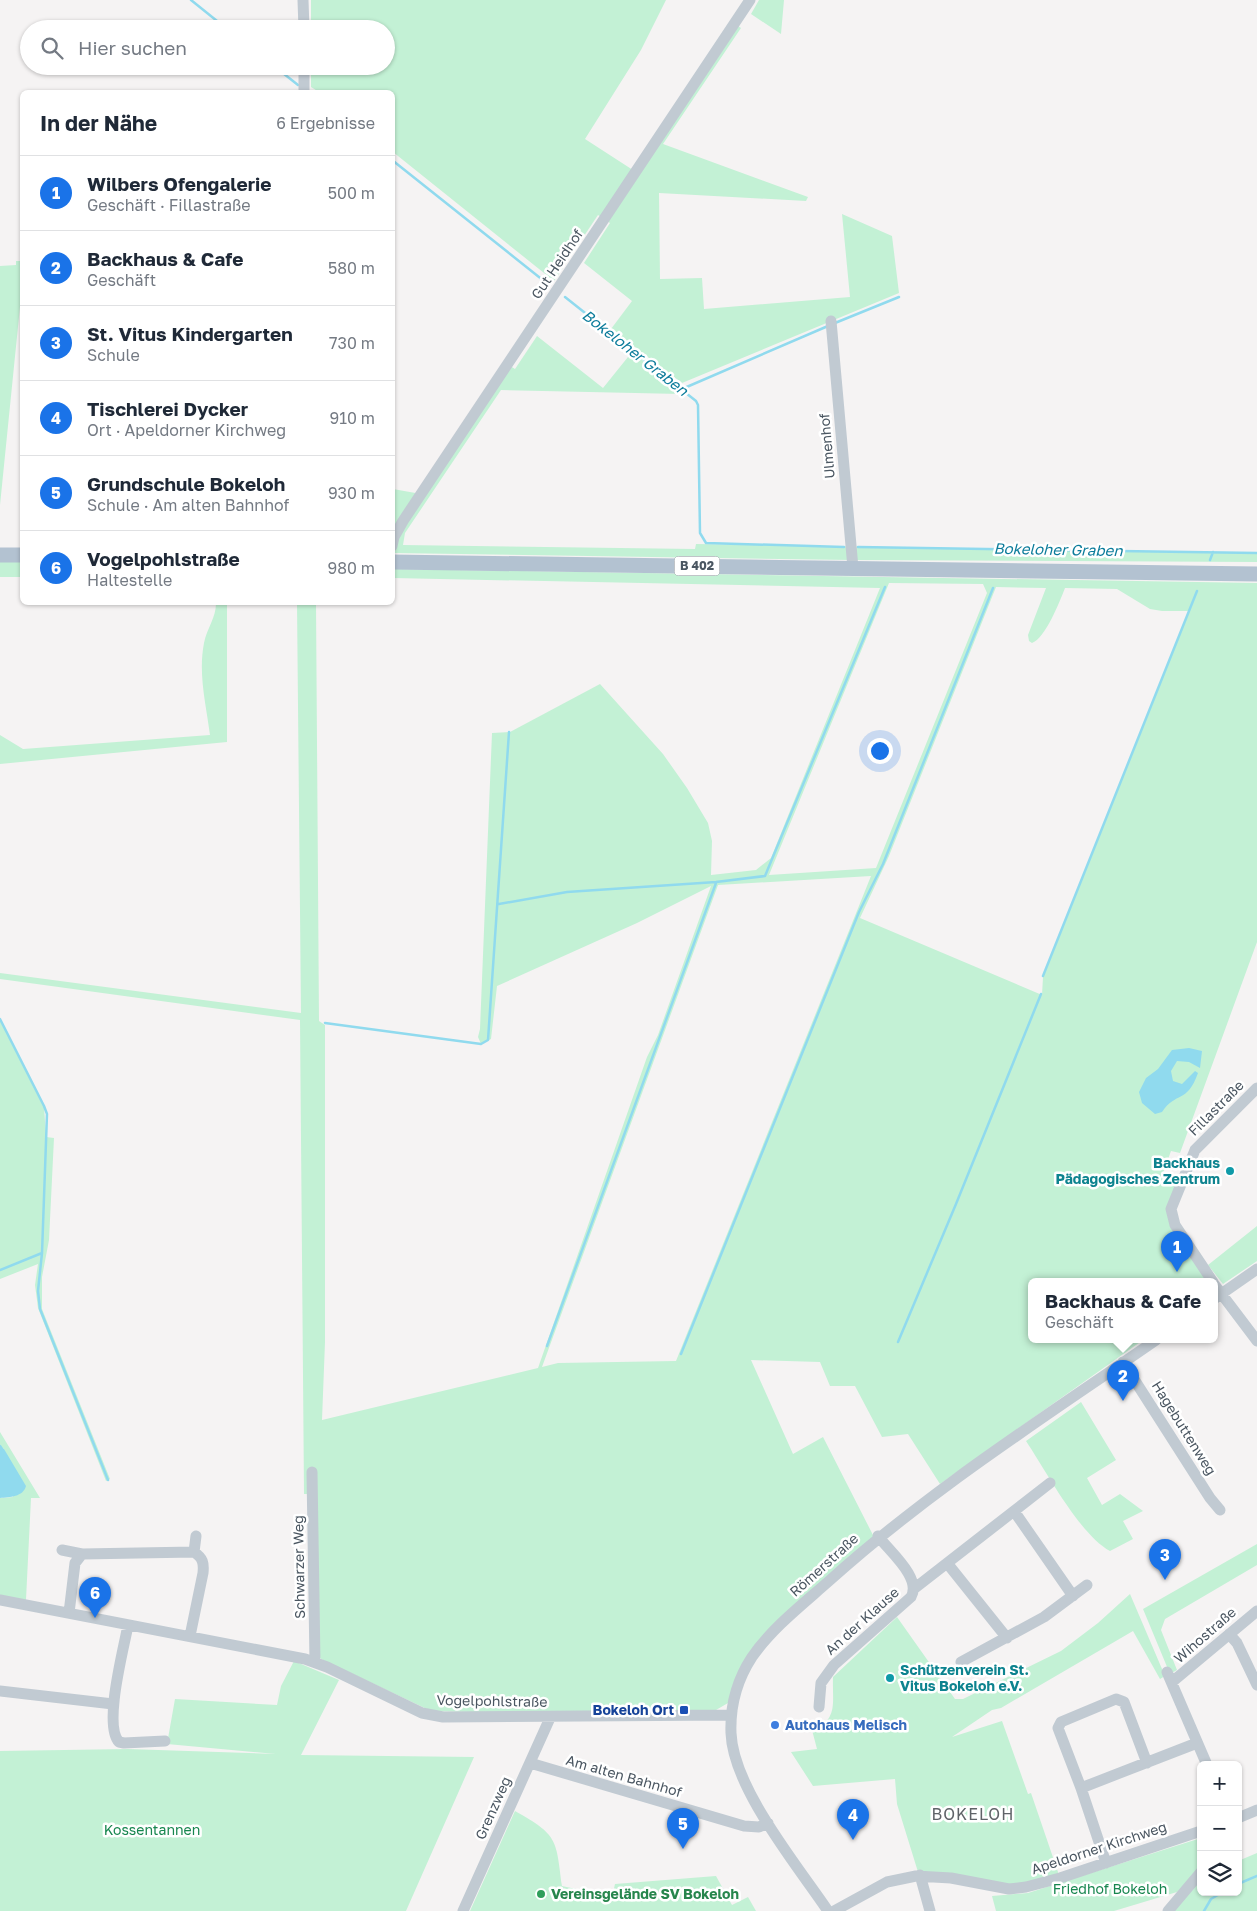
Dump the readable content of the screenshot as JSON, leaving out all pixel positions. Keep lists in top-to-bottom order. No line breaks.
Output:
{"streets":{"main road":["B 402"],"street":["Gut Heidhof","Ulmenhof","Fillastraße","Hagebuttenweg","Römerstraße","Schwarzer Weg","An der Klause","Wihostraße","Vogelpohlstraße","Am alten Bahnhof","Grenzweg","Apeldorner Kirchweg"]},"crossings":[["Ulmenhof","B 402"],["Hagebuttenweg","Römerstraße"],["Römerstraße","An der Klause"],["Römerstraße","Vogelpohlstraße"],["Römerstraße","Am alten Bahnhof"],["Schwarzer Weg","Vogelpohlstraße"],["Vogelpohlstraße","Grenzweg"],["Am alten Bahnhof","Grenzweg"]],"districts":["BOKELOH"],"water":["Bokeloher Graben"],"parks":["Kossentannen","Friedhof Bokeloh"],"places":{"other":["Backhaus Pädagogisches Zentrum","Schützenverein St. Vitus Bokeloh e.V.","Autohaus Melisch","Vereinsgelände SV Bokeloh"],"transit":["Bokeloh Ort"]},"page":{"search":"Hier suchen","heading":["In der Nähe","6 Ergebnisse"],"list":[{"mark":"1","name":"Wilbers Ofengalerie","note":"Geschäft · Fillastraße","value":"500 m"},{"mark":"2","name":"Backhaus & Cafe","note":"Geschäft","value":"580 m"},{"mark":"3","name":"St. Vitus Kindergarten","note":"Schule","value":"730 m"},{"mark":"4","name":"Tischlerei Dycker","note":"Ort · Apeldorner Kirchweg","value":"910 m"},{"mark":"5","name":"Grundschule Bokeloh","note":"Schule · Am alten Bahnhof","value":"930 m"},{"mark":"6","name":"Vogelpohlstraße","note":"Haltestelle","value":"980 m"}],"pins":["1","2","3","6","4","5"],"popup":["Backhaus & Cafe","Geschäft"],"map_buttons":["+","−"]}}
